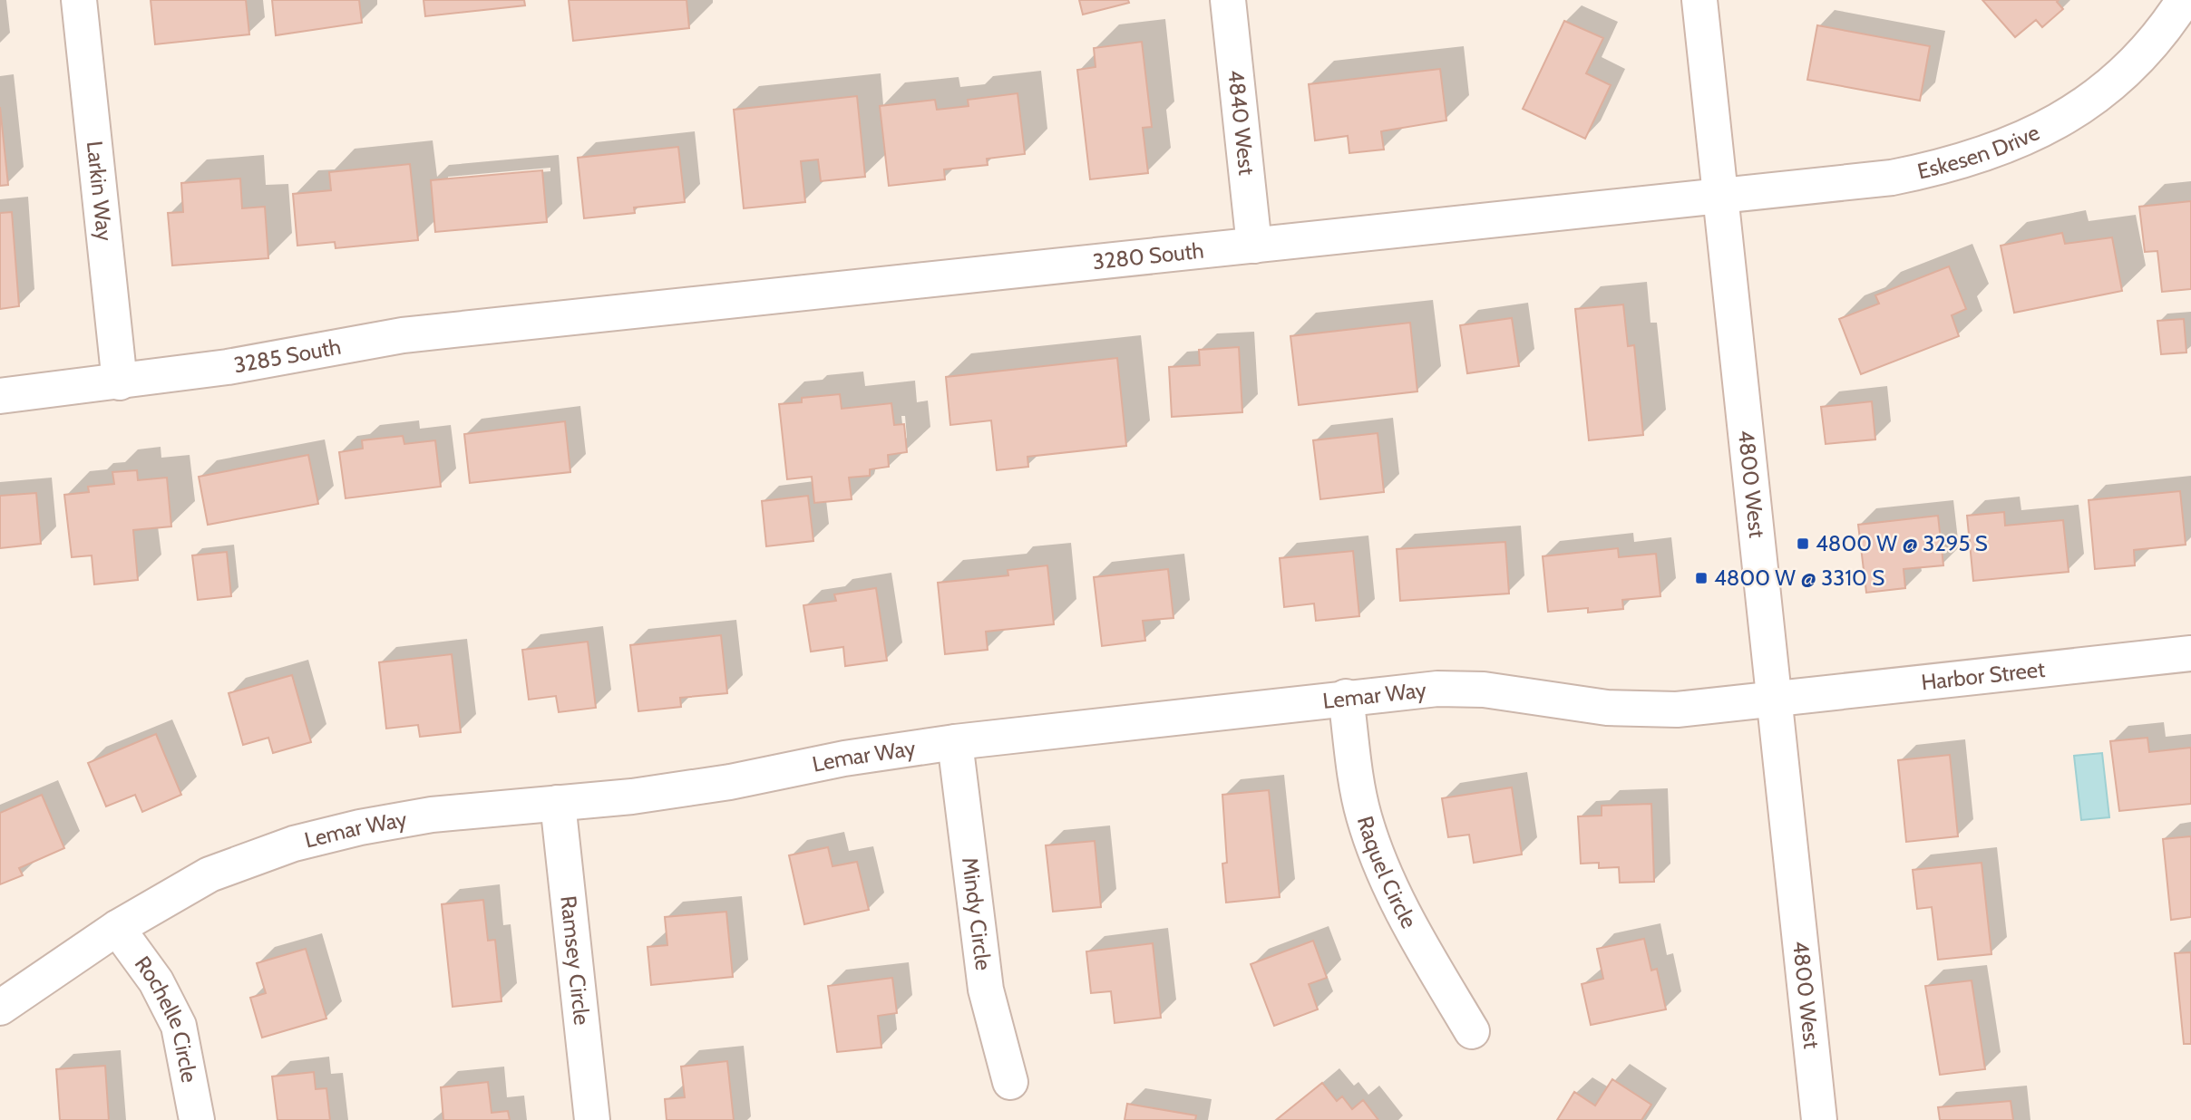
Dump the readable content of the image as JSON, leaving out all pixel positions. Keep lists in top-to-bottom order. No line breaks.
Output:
{"streets":{"street":["4840 West","Eskesen Drive","Larkin Way","3280 South","3285 South","4800 West","Harbor Street","Lemar Way","Raquel Circle","Mindy Circle","Ramsey Circle","Rochelle Circle"]},"crossings":[["4840 West","3280 South"],["Eskesen Drive","3280 South"],["Eskesen Drive","4800 West"],["Larkin Way","3285 South"],["3280 South","3285 South"],["3280 South","4800 West"],["4800 West","Harbor Street"],["4800 West","Lemar Way"],["Harbor Street","Lemar Way"],["Lemar Way","Raquel Circle"],["Lemar Way","Mindy Circle"],["Lemar Way","Ramsey Circle"],["Lemar Way","Rochelle Circle"]],"places":{"transit":["4800 W @ 3295 S","4800 W @ 3310 S"]}}
